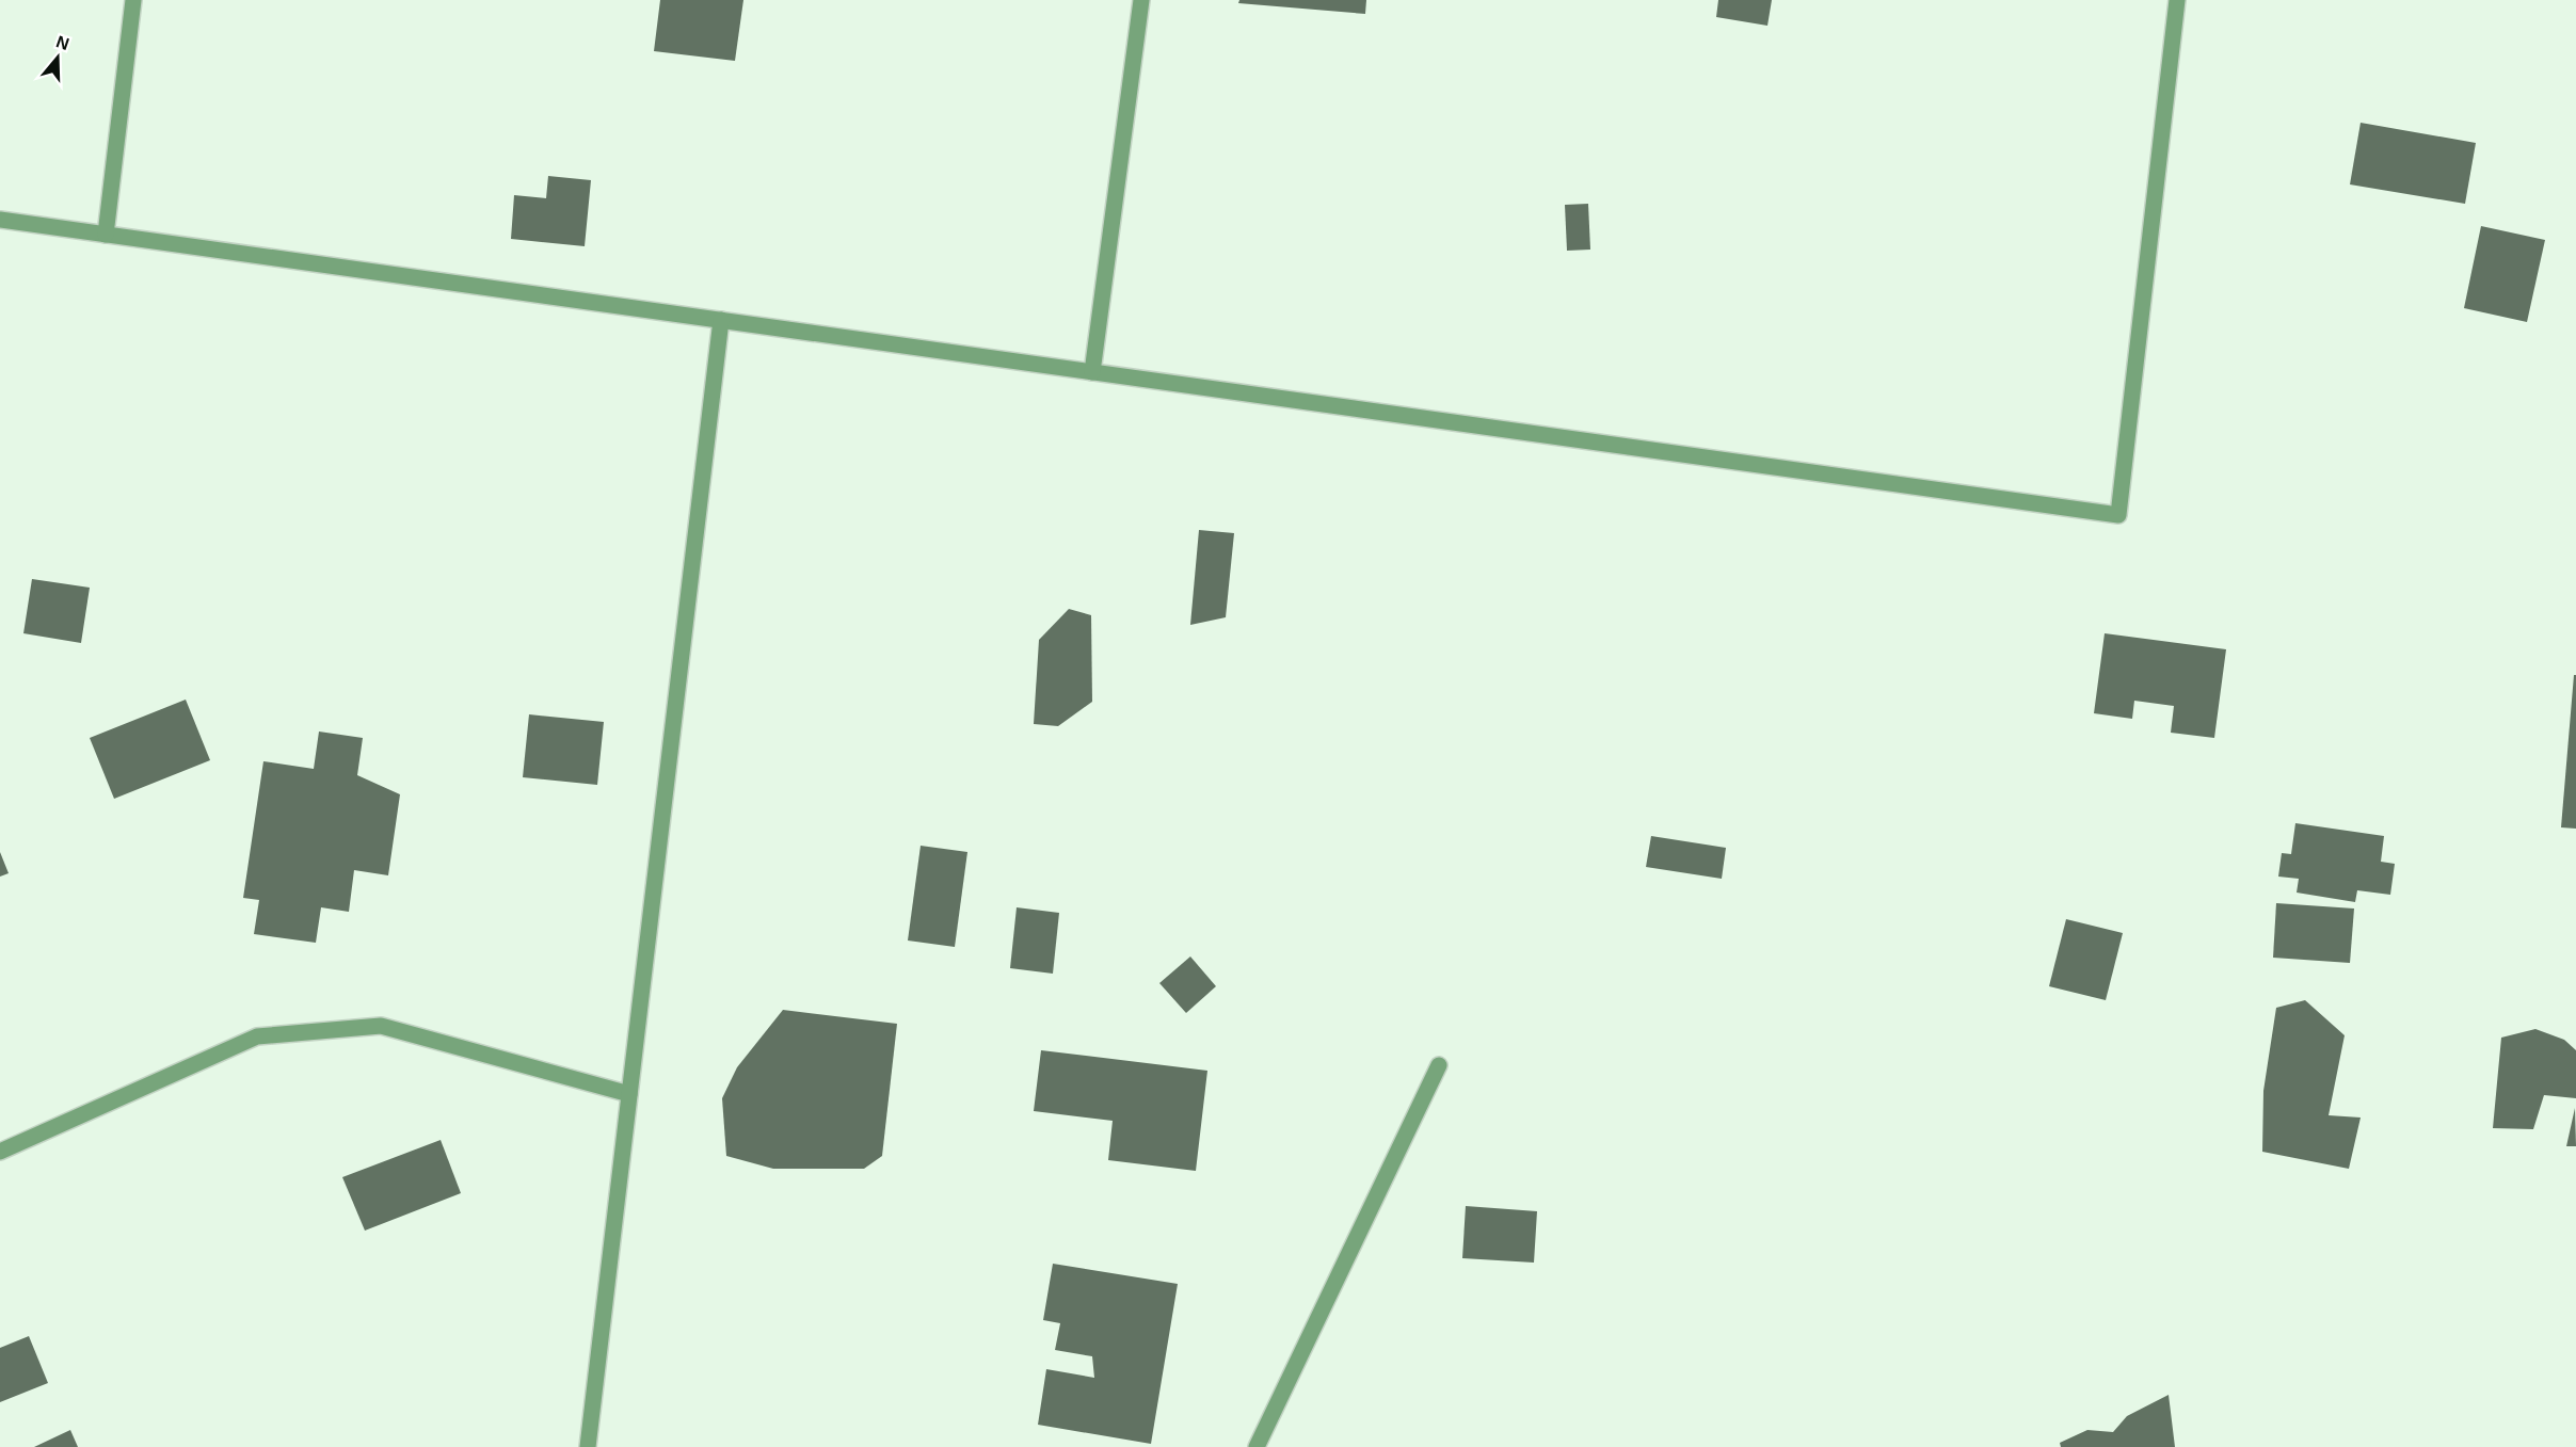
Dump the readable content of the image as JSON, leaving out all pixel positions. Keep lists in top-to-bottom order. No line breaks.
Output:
{"north":"top"}
